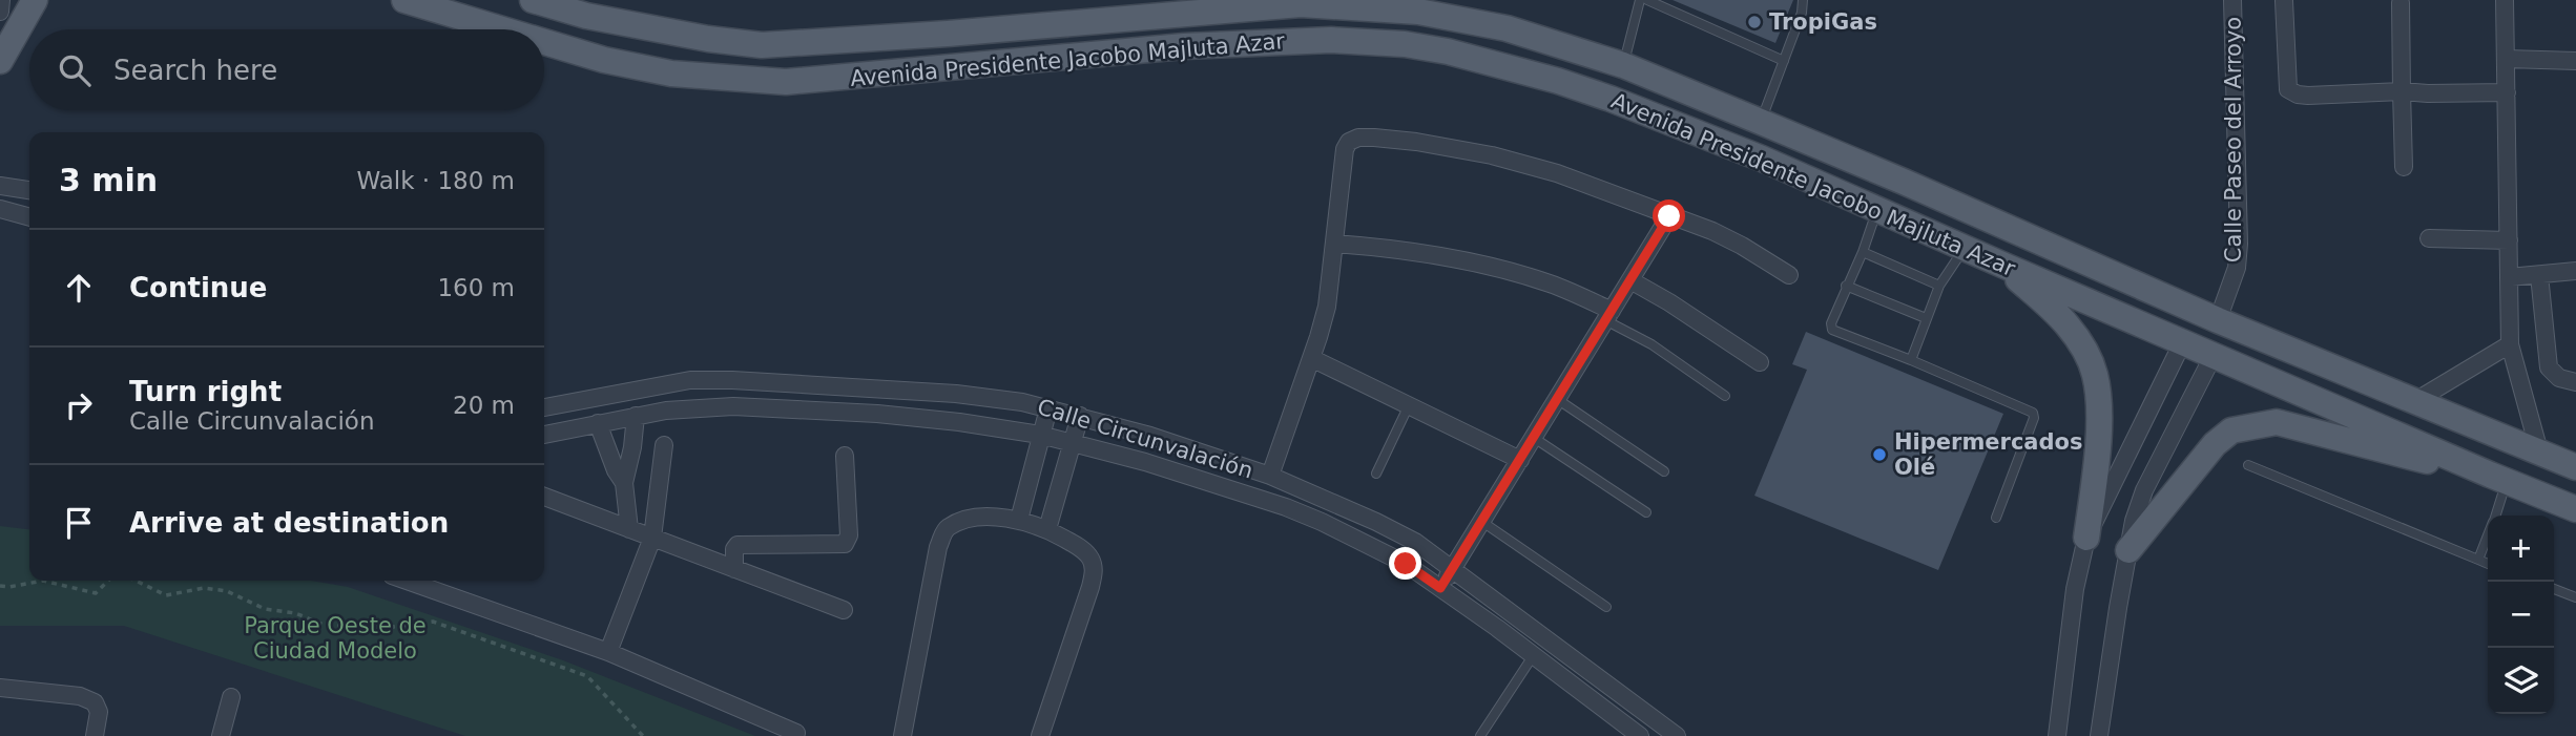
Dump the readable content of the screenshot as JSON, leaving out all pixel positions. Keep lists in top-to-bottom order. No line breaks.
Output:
{"streets":{"main road":["Avenida Presidente Jacobo Majluta Azar"],"street":["Calle Paseo del Arroyo","Calle Circunvalación"]},"crossings":[["Avenida Presidente Jacobo Majluta Azar","Calle Paseo del Arroyo"]],"parks":["Parque Oeste de Ciudad Modelo"],"places":["TropiGas","Hipermercados Olé"],"page":{"search":"Search here","heading":["3 min","Walk · 180 m"],"list":[["Continue","160 m"],["Turn right","Calle Circunvalación","20 m"],"Arrive at destination"],"map_buttons":["+","−"]}}
